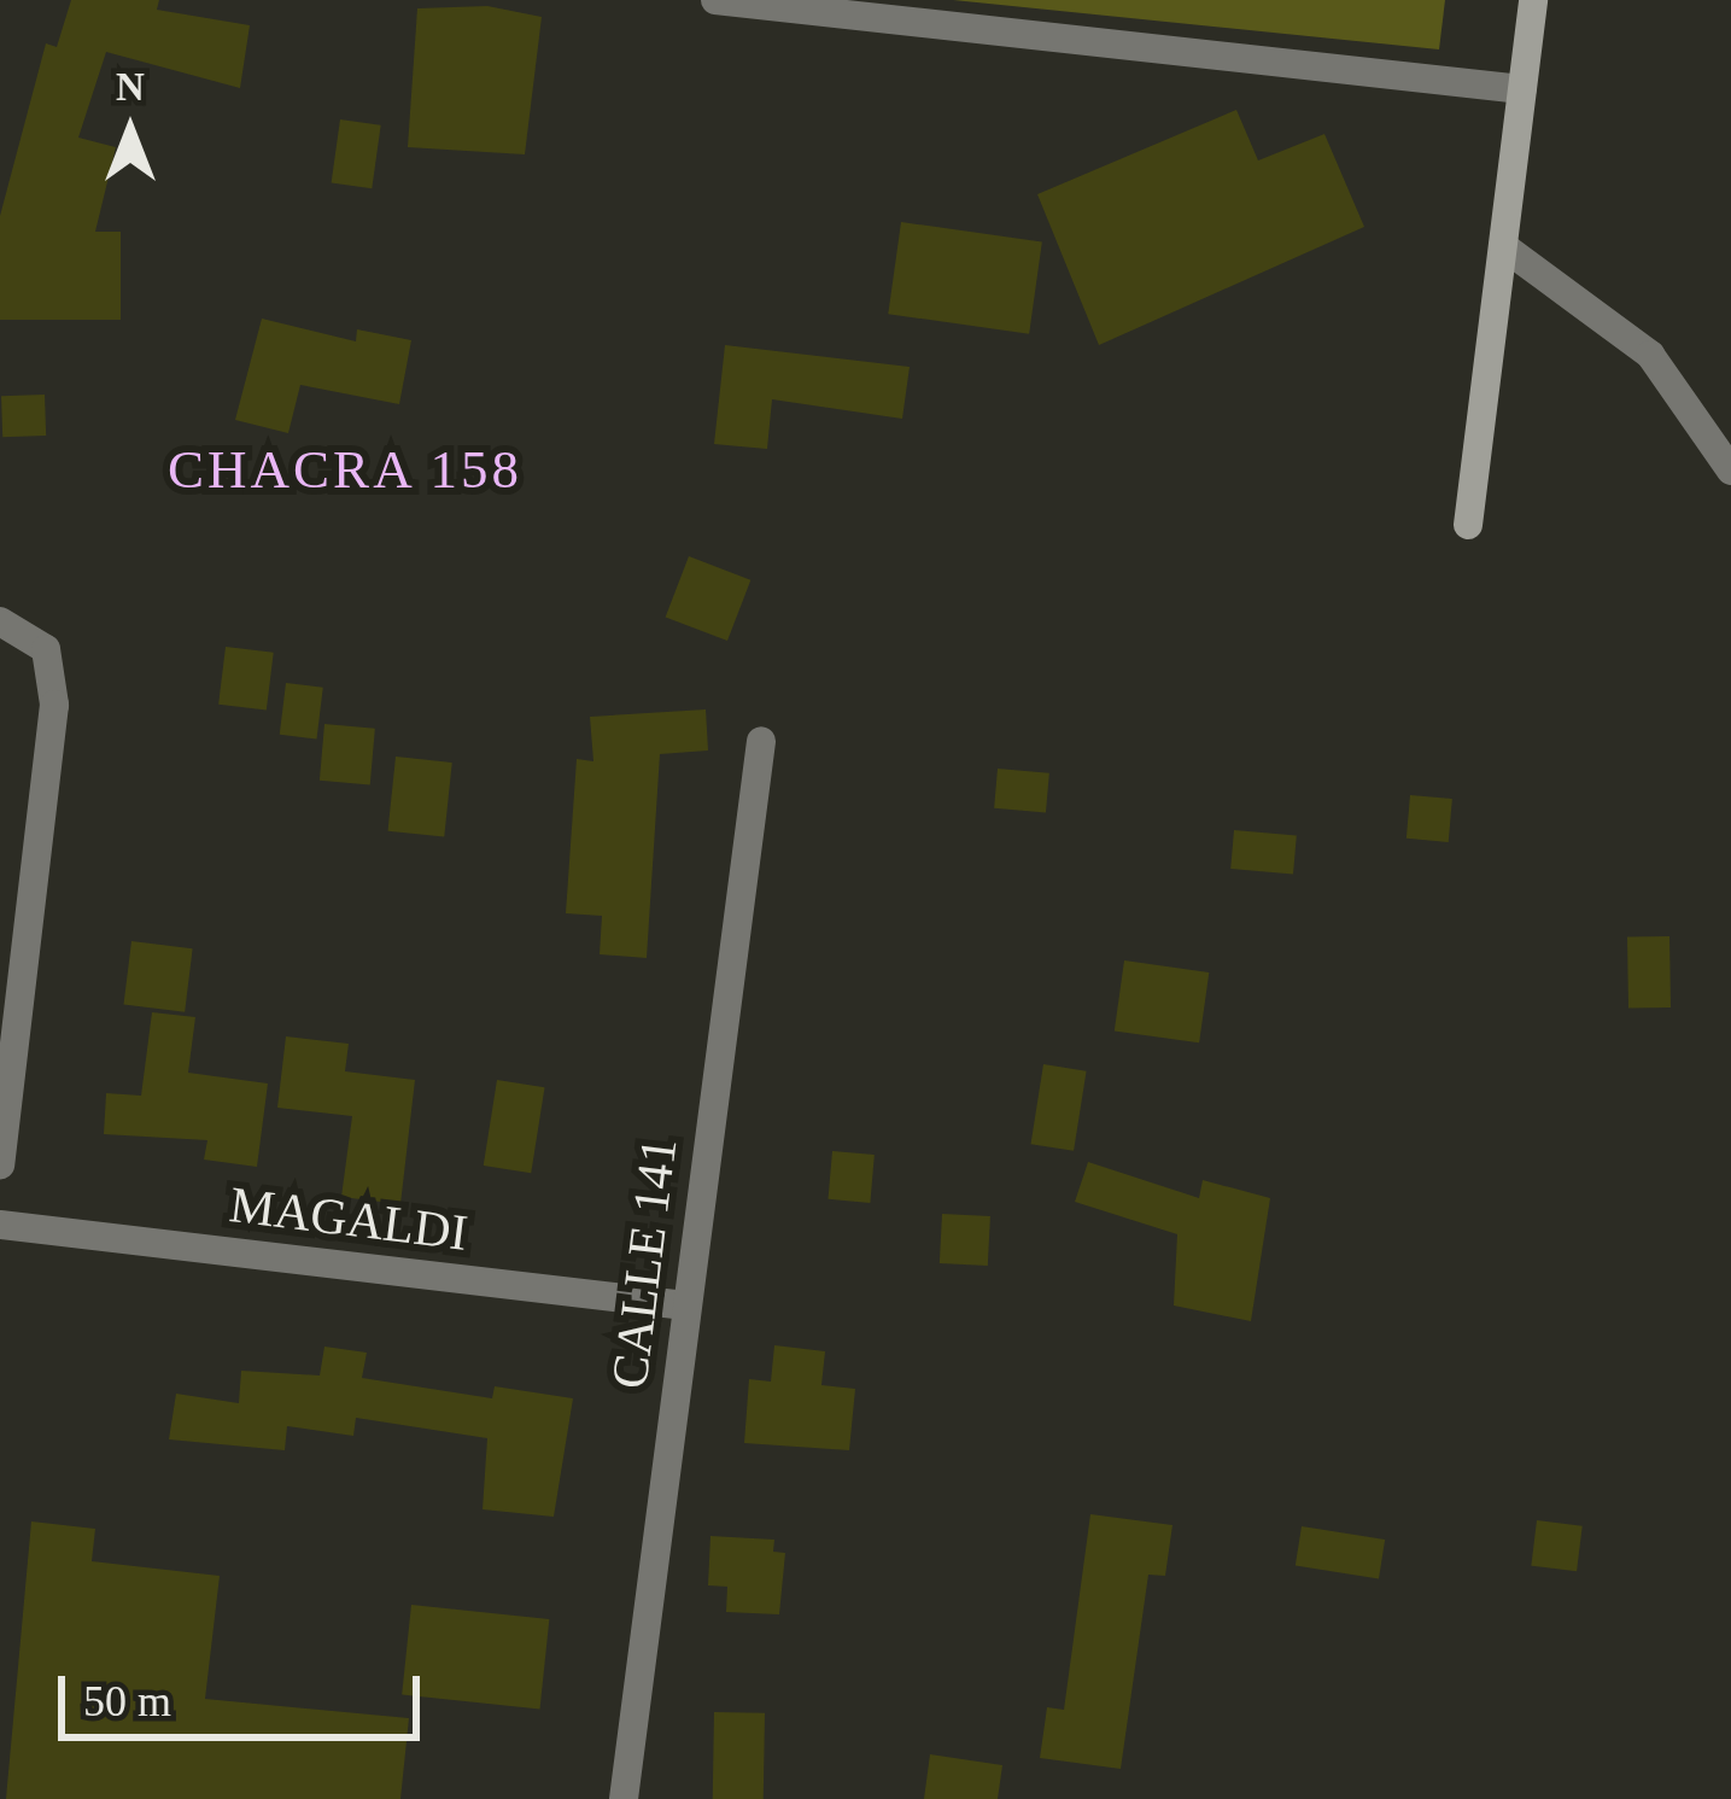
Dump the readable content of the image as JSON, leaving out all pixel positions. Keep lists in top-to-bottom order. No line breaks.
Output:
{"streets":{"street":["MAGALDI","CALLE 141"]},"crossings":[["MAGALDI","CALLE 141"]],"districts":["CHACRA 158"],"scale_bar":"50 m","north":"top"}
